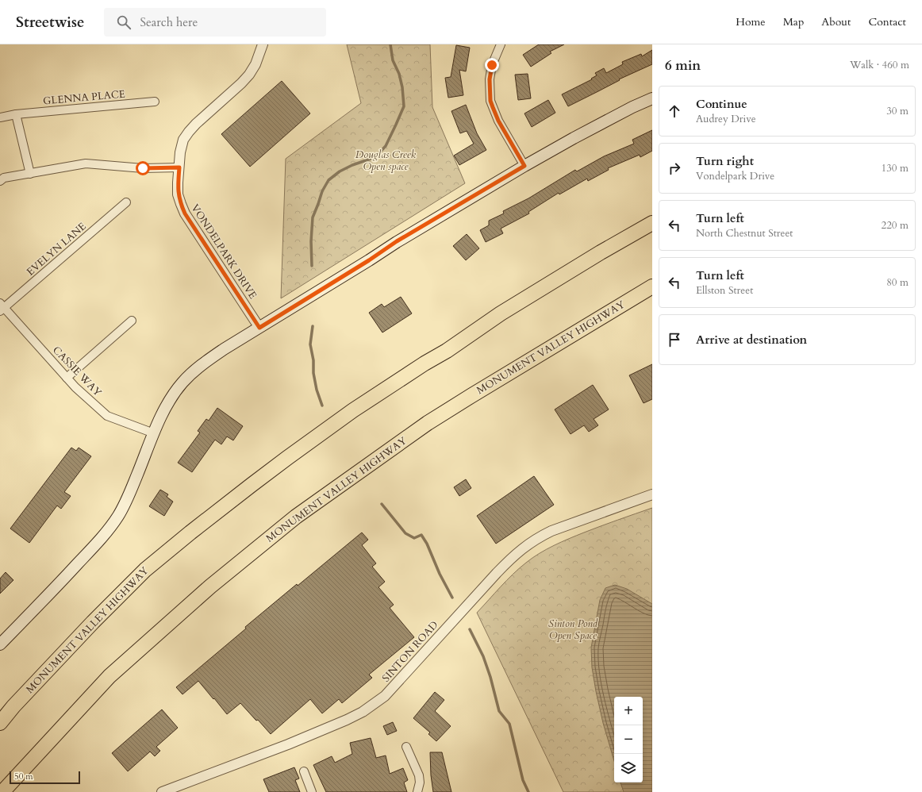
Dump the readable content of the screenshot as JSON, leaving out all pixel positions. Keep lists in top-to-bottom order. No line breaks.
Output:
{"streets":{"highway":["MONUMENT VALLEY HIGHWAY"],"street":["GLENNA PLACE","EVELYN LANE","VONDELPARK DRIVE","CASSIE WAY","SINTON ROAD"]},"crossings":[["EVELYN LANE","CASSIE WAY"]],"parks":["Douglas Creek Open space","Sinton Pond Open Space"],"scale_bar":"50 m","page":{"header":"Streetwise","search":"Search here","nav":["Home","Map","About","Contact"],"heading":["6 min","Walk · 460 m"],"list":[["Continue","Audrey Drive","30 m"],["Turn right","Vondelpark Drive","130 m"],["Turn left","North Chestnut Street","220 m"],["Turn left","Ellston Street","80 m"],"Arrive at destination"],"map_buttons":["+","−"],"scale":"50 m"}}
